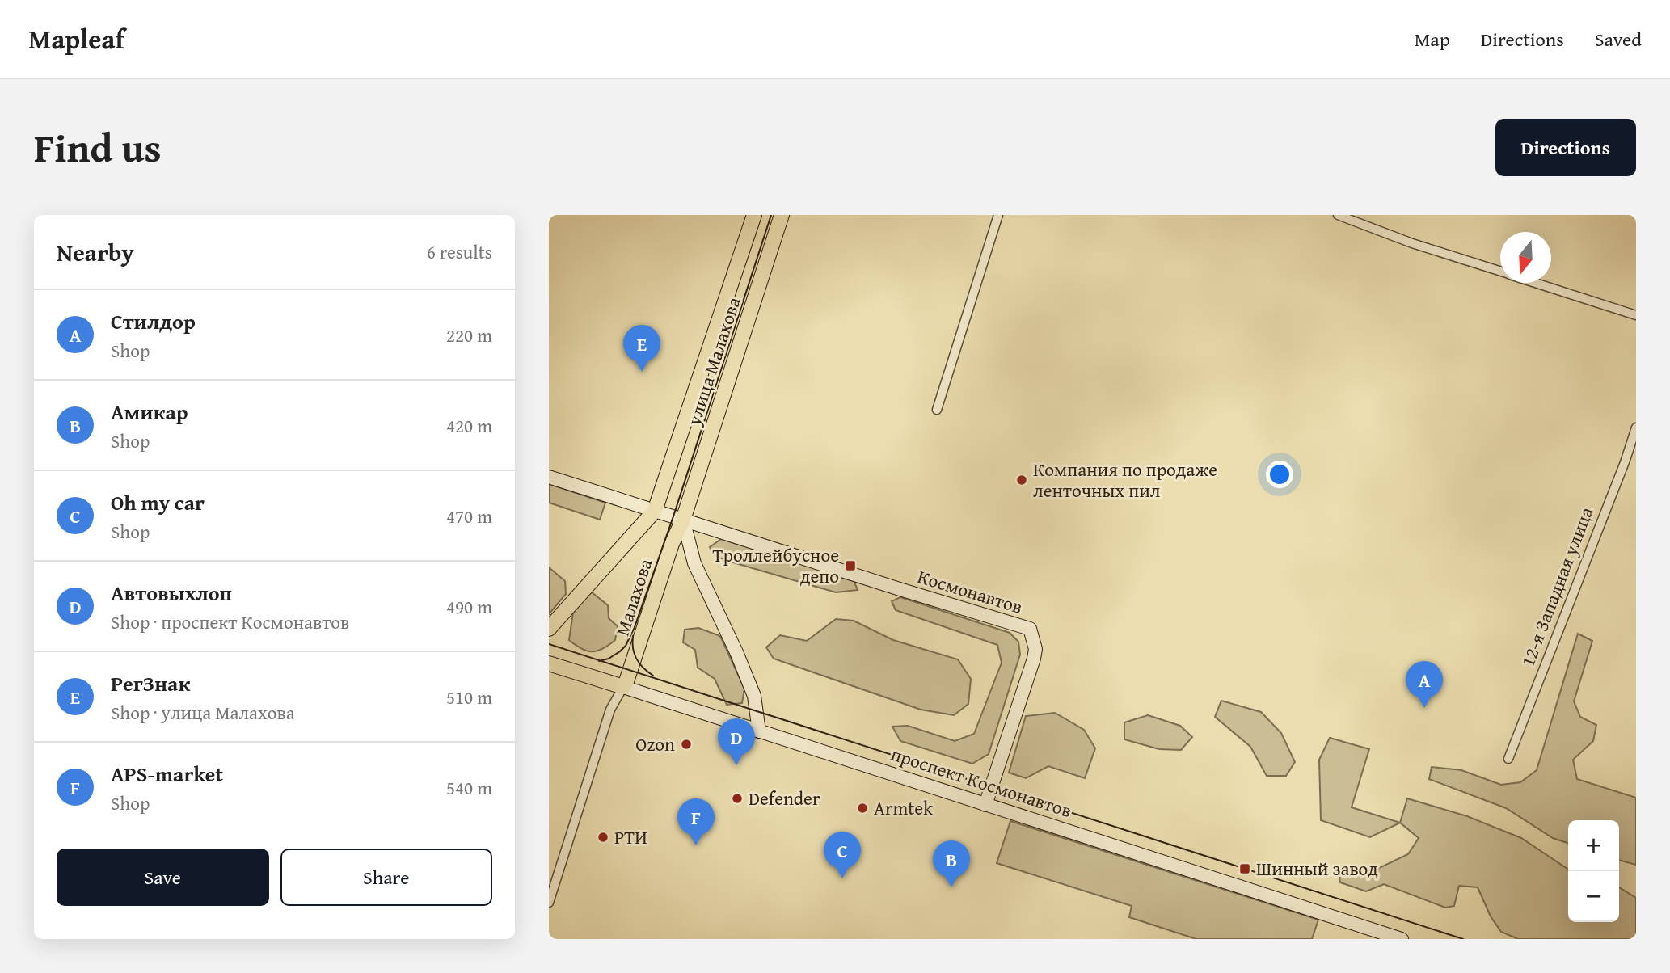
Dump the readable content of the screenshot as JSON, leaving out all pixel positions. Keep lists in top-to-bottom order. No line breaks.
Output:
{"streets":{"main road":["улица Малахова","Космонавтов","Малахова","проспект Космонавтов"],"street":["12-я Западная улица"]},"crossings":[["улица Малахова","Космонавтов"],["улица Малахова","Малахова"],["Космонавтов","Малахова"],["Космонавтов","проспект Космонавтов"],["Малахова","проспект Космонавтов"]],"places":{"other":["Компания по продаже ленточных пил","Ozon","Defender","Armtek","РТИ"],"transit":["Троллейбусное депо","Шинный завод"]},"north":"bottom","page":{"header":"Mapleaf","nav":["Map","Directions","Saved"],"title":"Find us","buttons":["Directions",["Save","Share"]],"heading":["Nearby","6 results"],"list":[{"mark":"A","name":"Стилдор","note":"Shop","value":"220 m"},{"mark":"B","name":"Амикар","note":"Shop","value":"420 m"},{"mark":"C","name":"Oh my car","note":"Shop","value":"470 m"},{"mark":"D","name":"Автовыхлоп","note":"Shop · проспект Космонавтов","value":"490 m"},{"mark":"E","name":"РегЗнак","note":"Shop · улица Малахова","value":"510 m"},{"mark":"F","name":"АPS-market","note":"Shop","value":"540 m"}],"pins":["E","A","D","F","C","B"],"map_buttons":["+","−"]}}
